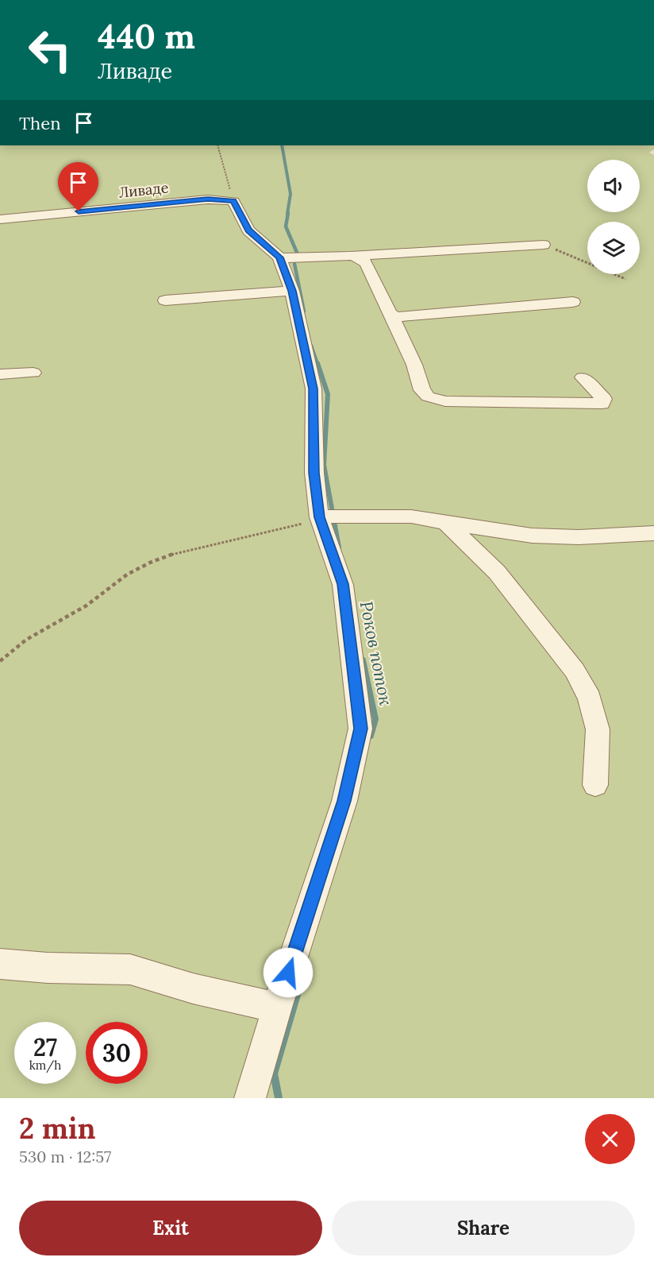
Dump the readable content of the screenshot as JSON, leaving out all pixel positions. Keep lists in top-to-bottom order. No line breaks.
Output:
{"streets":{"street":["Ливаде"]},"water":["Роков поток"],"page":{"turn":["440 m","Ливаде"],"then":"Then","speed":"27 km/h","limit":"30","heading":["2 min","530 m · 12:57"],"buttons":["Exit","Share"]}}
